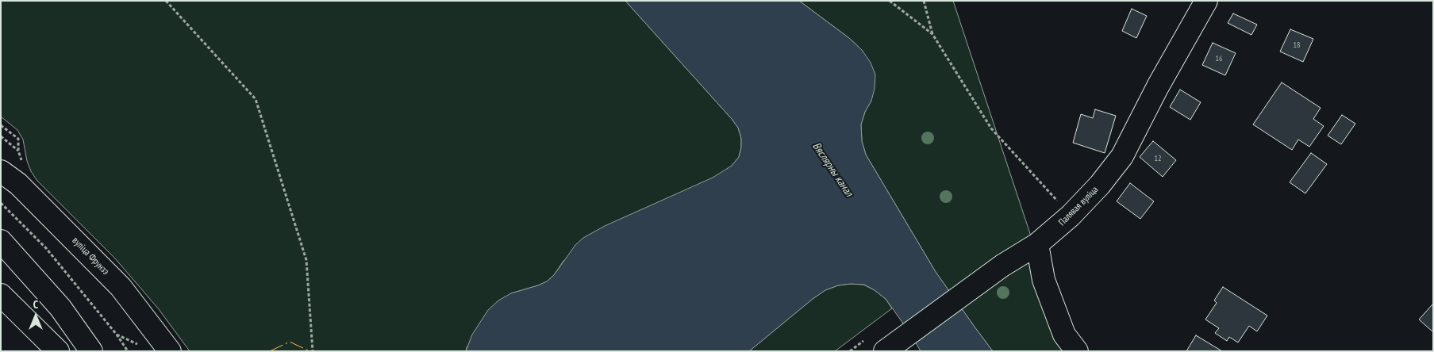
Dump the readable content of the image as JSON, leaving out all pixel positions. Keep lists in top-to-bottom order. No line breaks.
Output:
{"streets":{"street":["Палявая вуліца","вуліца Фрунзэ"]},"water":["Вяслярны канал"],"house_numbers":["18","16","12"],"north":"top"}
